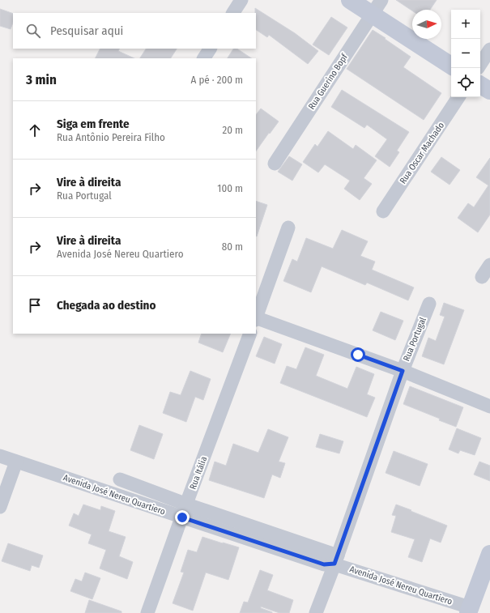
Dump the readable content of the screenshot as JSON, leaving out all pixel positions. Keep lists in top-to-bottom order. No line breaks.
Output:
{"streets":{"street":["Rua Guerino Bopf","Rua Oscar Machado","Rua Portugal","Rua Itália","Avenida José Nereu Quartiero"]},"crossings":[["Rua Portugal","Avenida José Nereu Quartiero"],["Rua Itália","Avenida José Nereu Quartiero"]],"north":"right","page":{"map_buttons":["+","−"],"search":"Pesquisar aqui","heading":["3 min","A pé · 200 m"],"list":[["Siga em frente","Rua Antônio Pereira Filho","20 m"],["Vire à direita","Rua Portugal","100 m"],["Vire à direita","Avenida José Nereu Quartiero","80 m"],"Chegada ao destino"]}}
